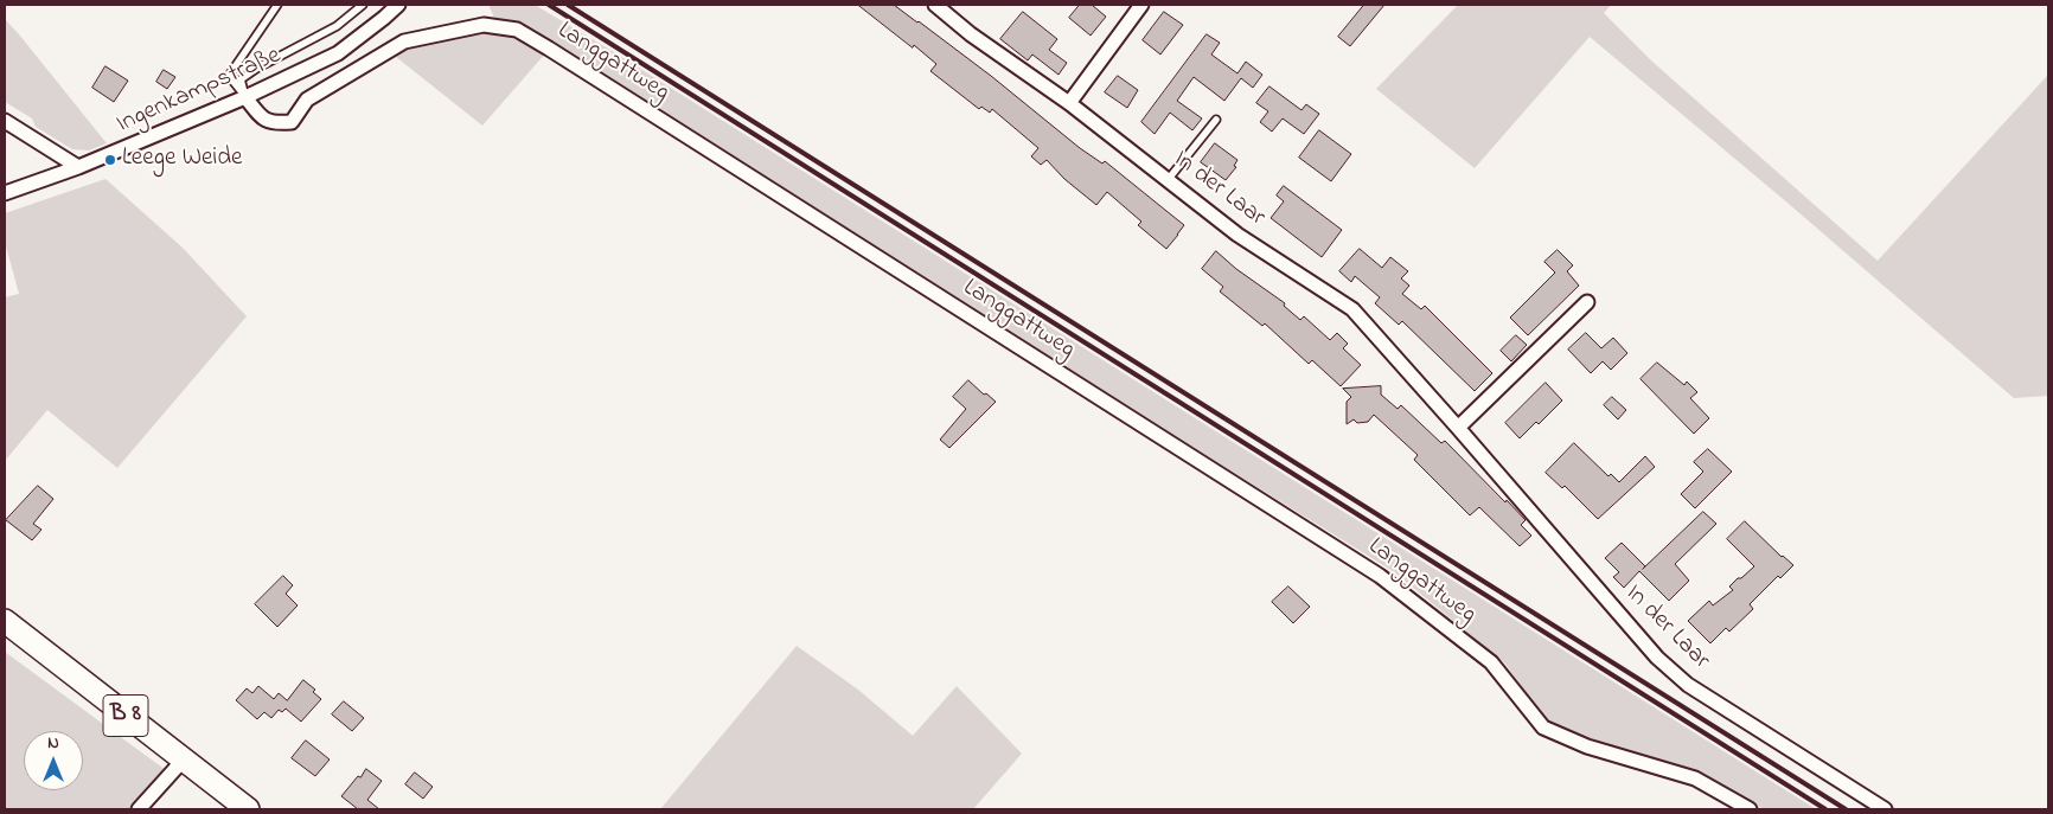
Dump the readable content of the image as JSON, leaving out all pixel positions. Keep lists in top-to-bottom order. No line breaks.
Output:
{"streets":{"main road":["B 8"],"street":["Langgattweg","Ingenkampstraße","In der Laar"]},"crossings":[["Langgattweg","Ingenkampstraße"]],"places":["Leege Weide"],"north":"top"}
